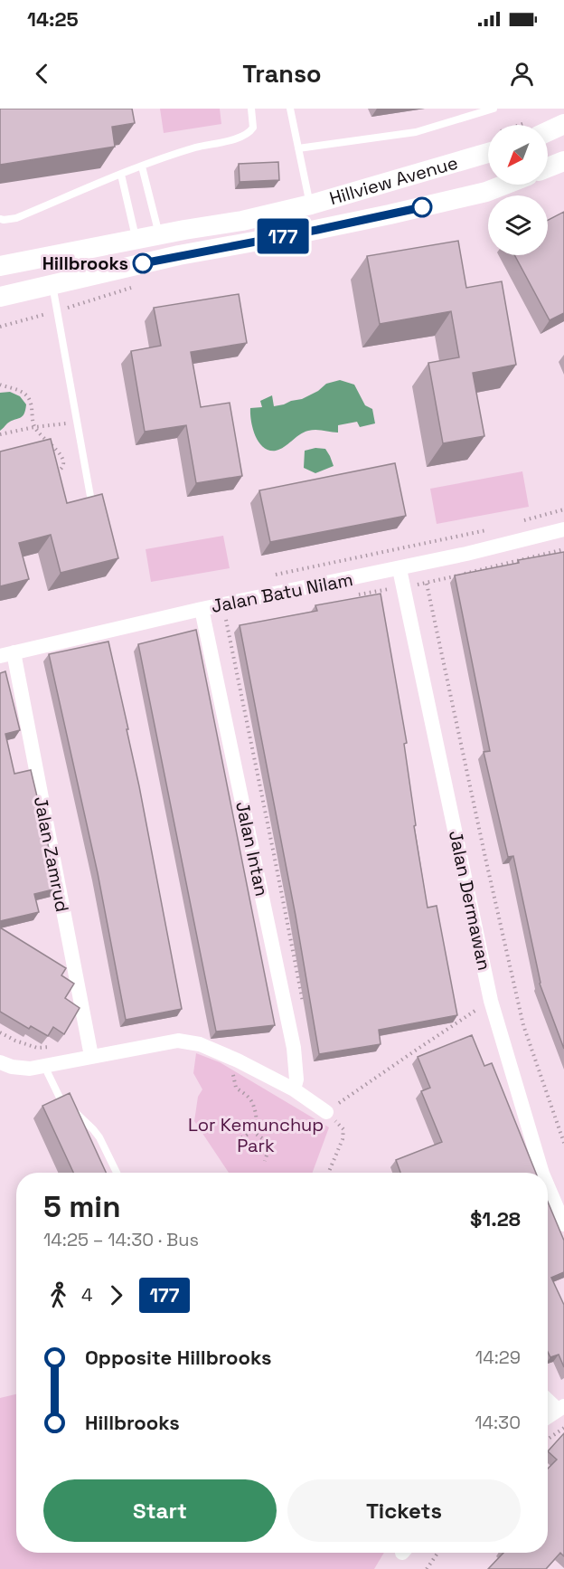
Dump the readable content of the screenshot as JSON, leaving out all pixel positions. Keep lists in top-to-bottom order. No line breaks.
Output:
{"streets":{"street":["Hillview Avenue","Jalan Batu Nilam","Jalan Intan","Jalan Zamrud","Jalan Dermawan"]},"crossings":[["Jalan Batu Nilam","Jalan Intan"],["Jalan Batu Nilam","Jalan Zamrud"],["Jalan Batu Nilam","Jalan Dermawan"]],"parks":["Lor Kemunchup Park"],"places":["Hillbrooks"],"lines":["bus line 177"],"north":"bottom left","page":{"status":"14:25","header":"Transo","on_map":"177","heading":["5 min","14:25 – 14:30 · Bus","$1.28"],"legs":["4","177"],"list":[{"name":"Opposite Hillbrooks","value":"14:29"},{"name":"Hillbrooks","value":"14:30"}],"buttons":["Start","Tickets"]}}
